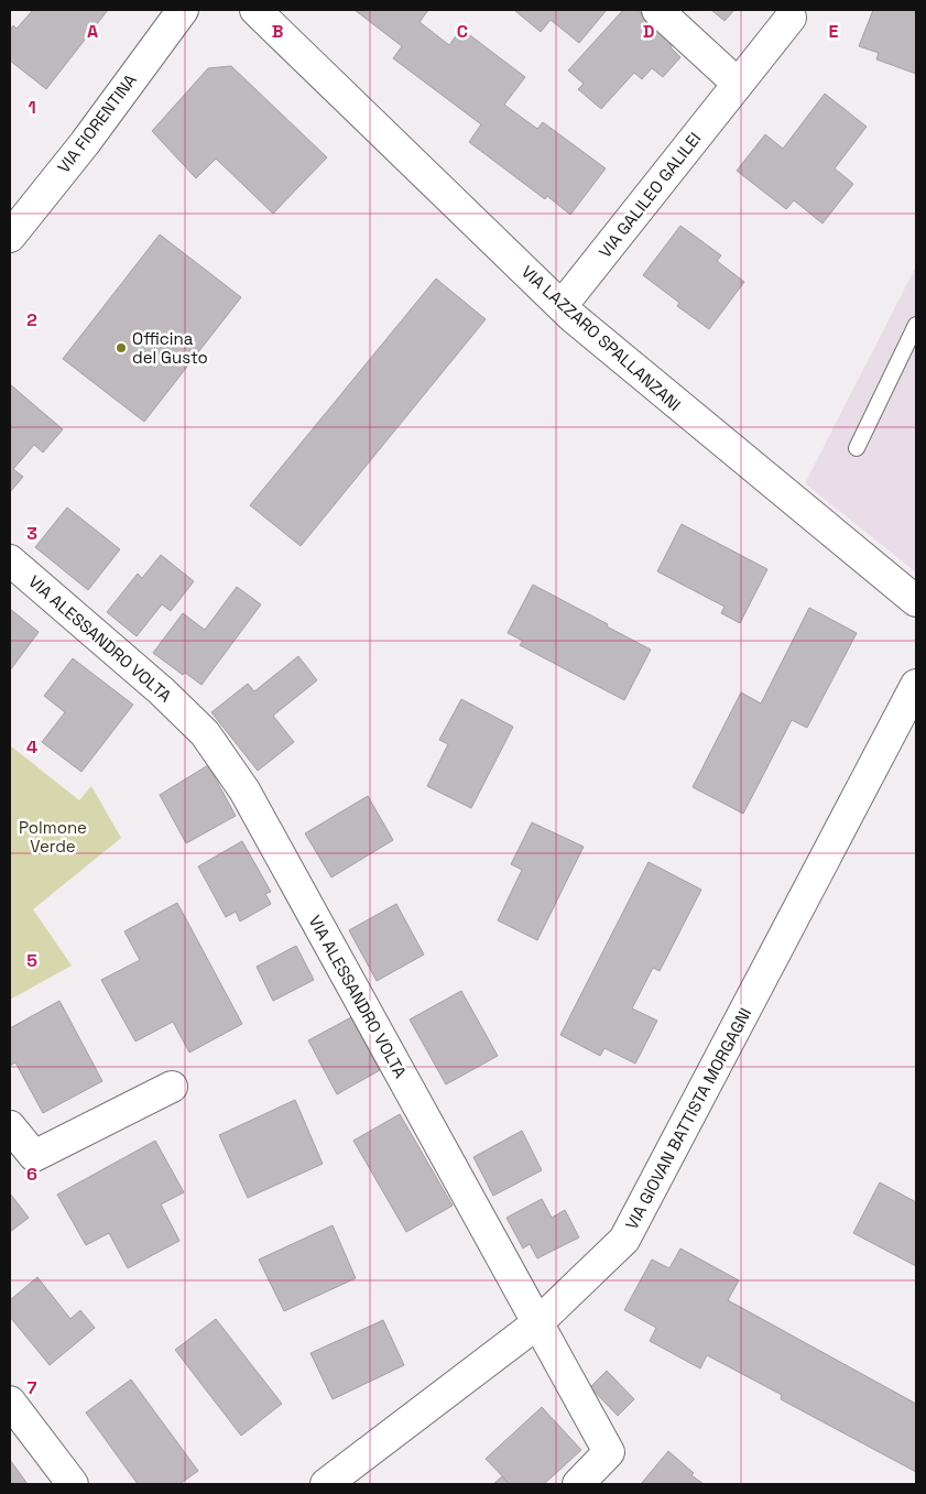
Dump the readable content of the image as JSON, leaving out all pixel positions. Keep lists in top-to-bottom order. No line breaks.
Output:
{"streets":{"street":["VIA FIORENTINA","VIA GALILEO GALILEI","VIA LAZZARO SPALLANZANI","VIA ALESSANDRO VOLTA","VIA GIOVAN BATTISTA MORGAGNI"]},"crossings":[["VIA GALILEO GALILEI","VIA LAZZARO SPALLANZANI"],["VIA ALESSANDRO VOLTA","VIA GIOVAN BATTISTA MORGAGNI"]],"parks":["Polmone Verde"],"places":["Officina del Gusto"],"grid":{"columns":["A","B","C","D","E"],"rows":["1","2","3","4","5","6","7"]}}
